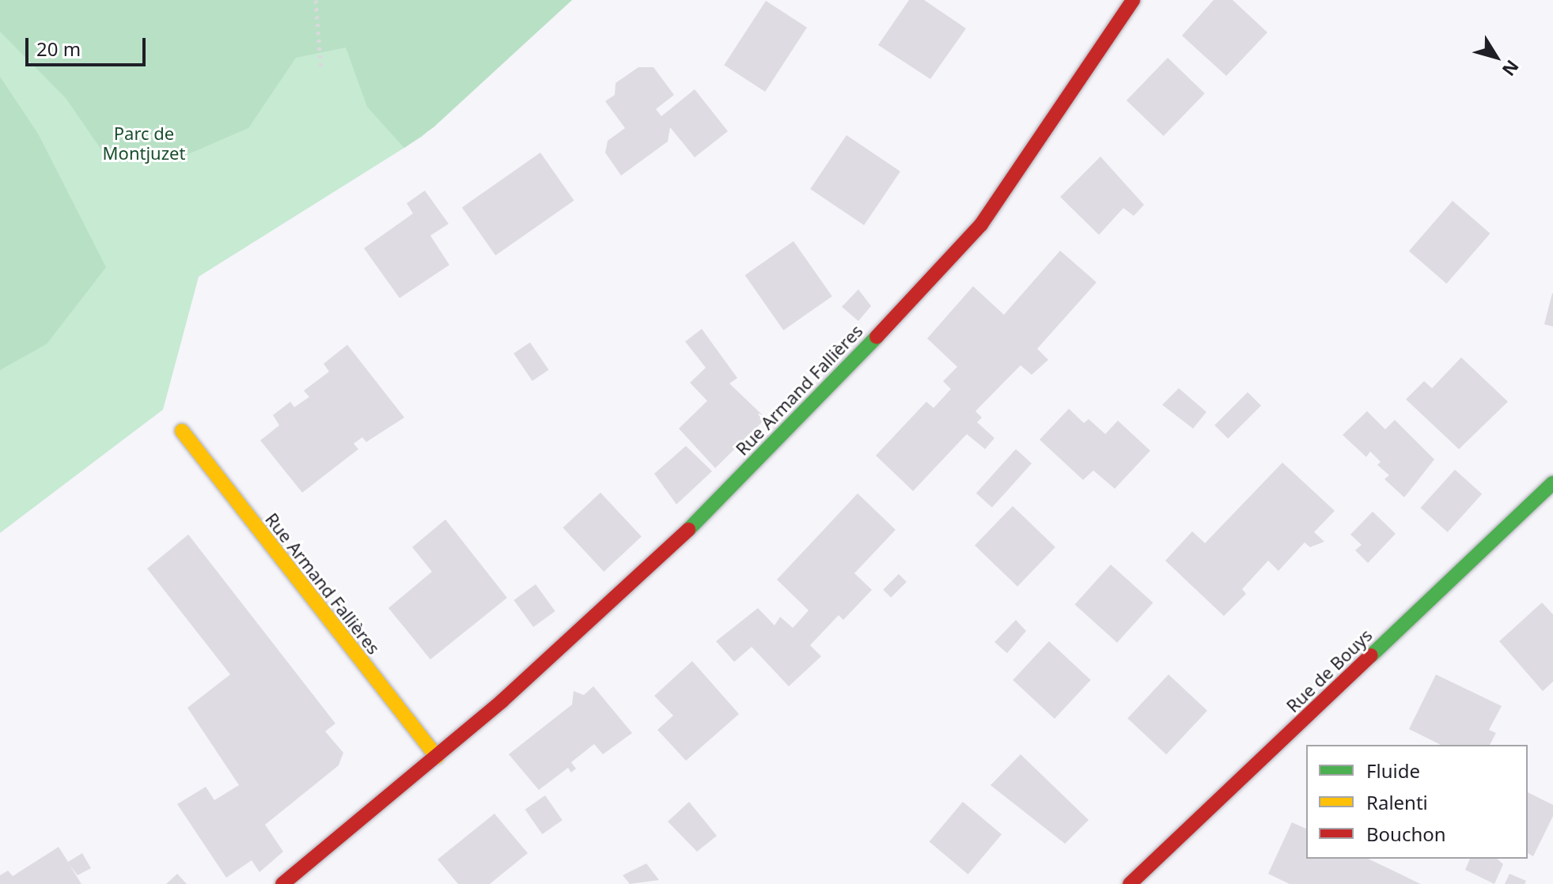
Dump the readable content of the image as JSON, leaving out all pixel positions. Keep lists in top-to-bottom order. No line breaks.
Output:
{"streets":{"street":["Rue Armand Fallières","Rue de Bouys"]},"parks":["Parc de Montjuzet"],"legend":["Fluide","Ralenti","Bouchon"],"scale_bar":"20 m","north":"bottom right"}
